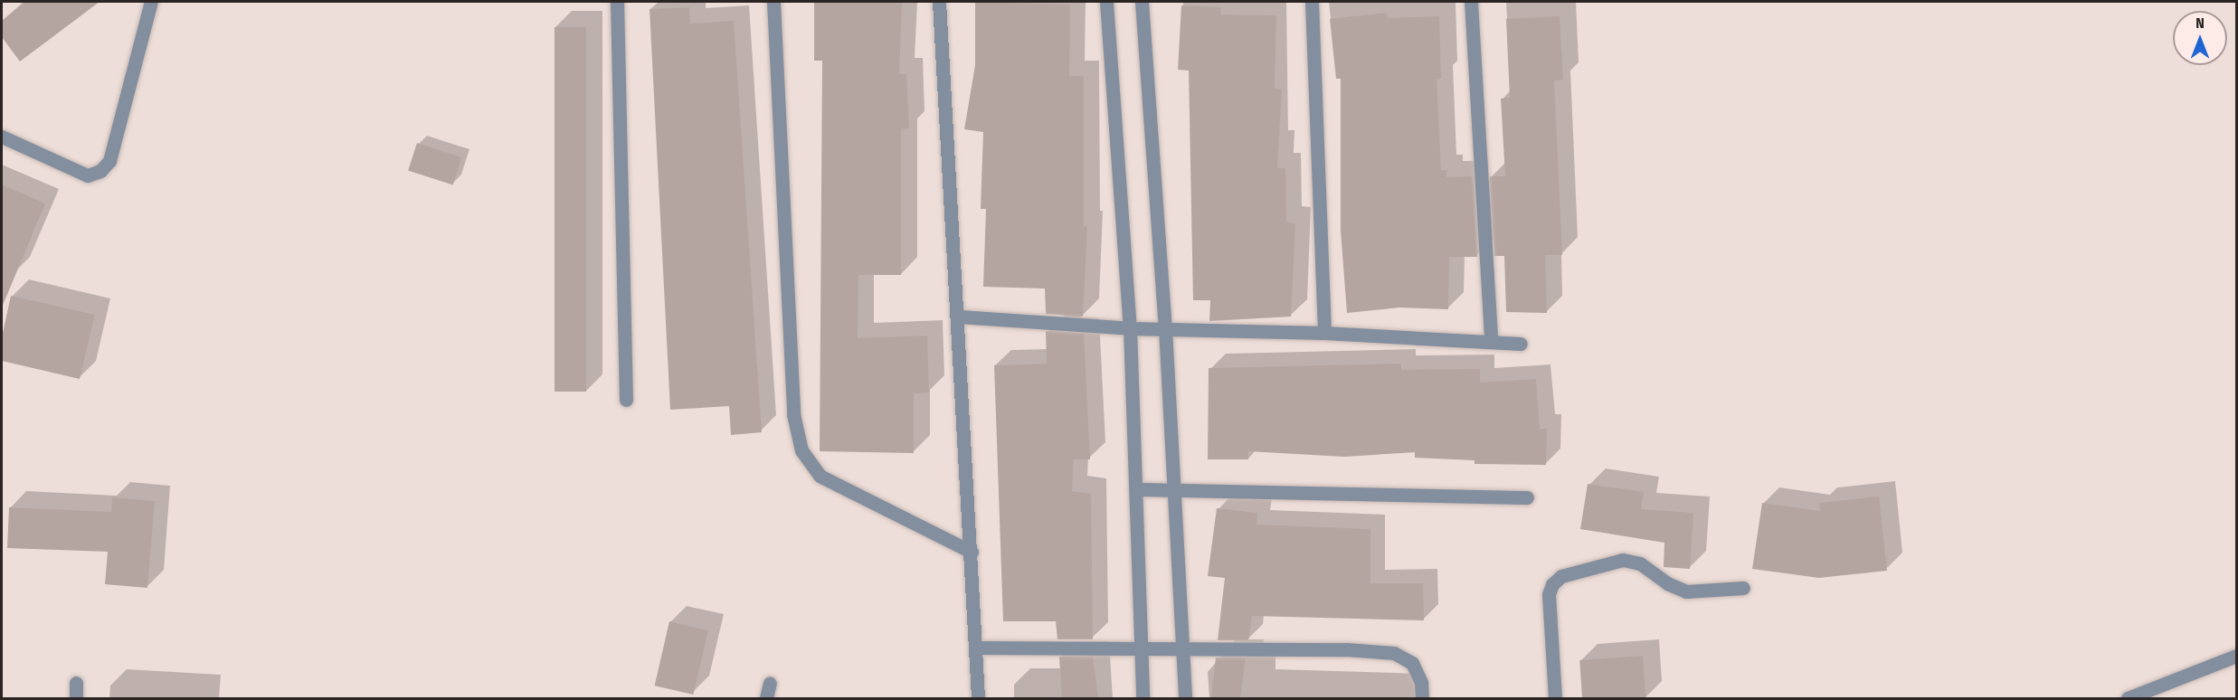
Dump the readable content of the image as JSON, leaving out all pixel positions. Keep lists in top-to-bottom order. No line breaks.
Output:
{"north":"top"}
